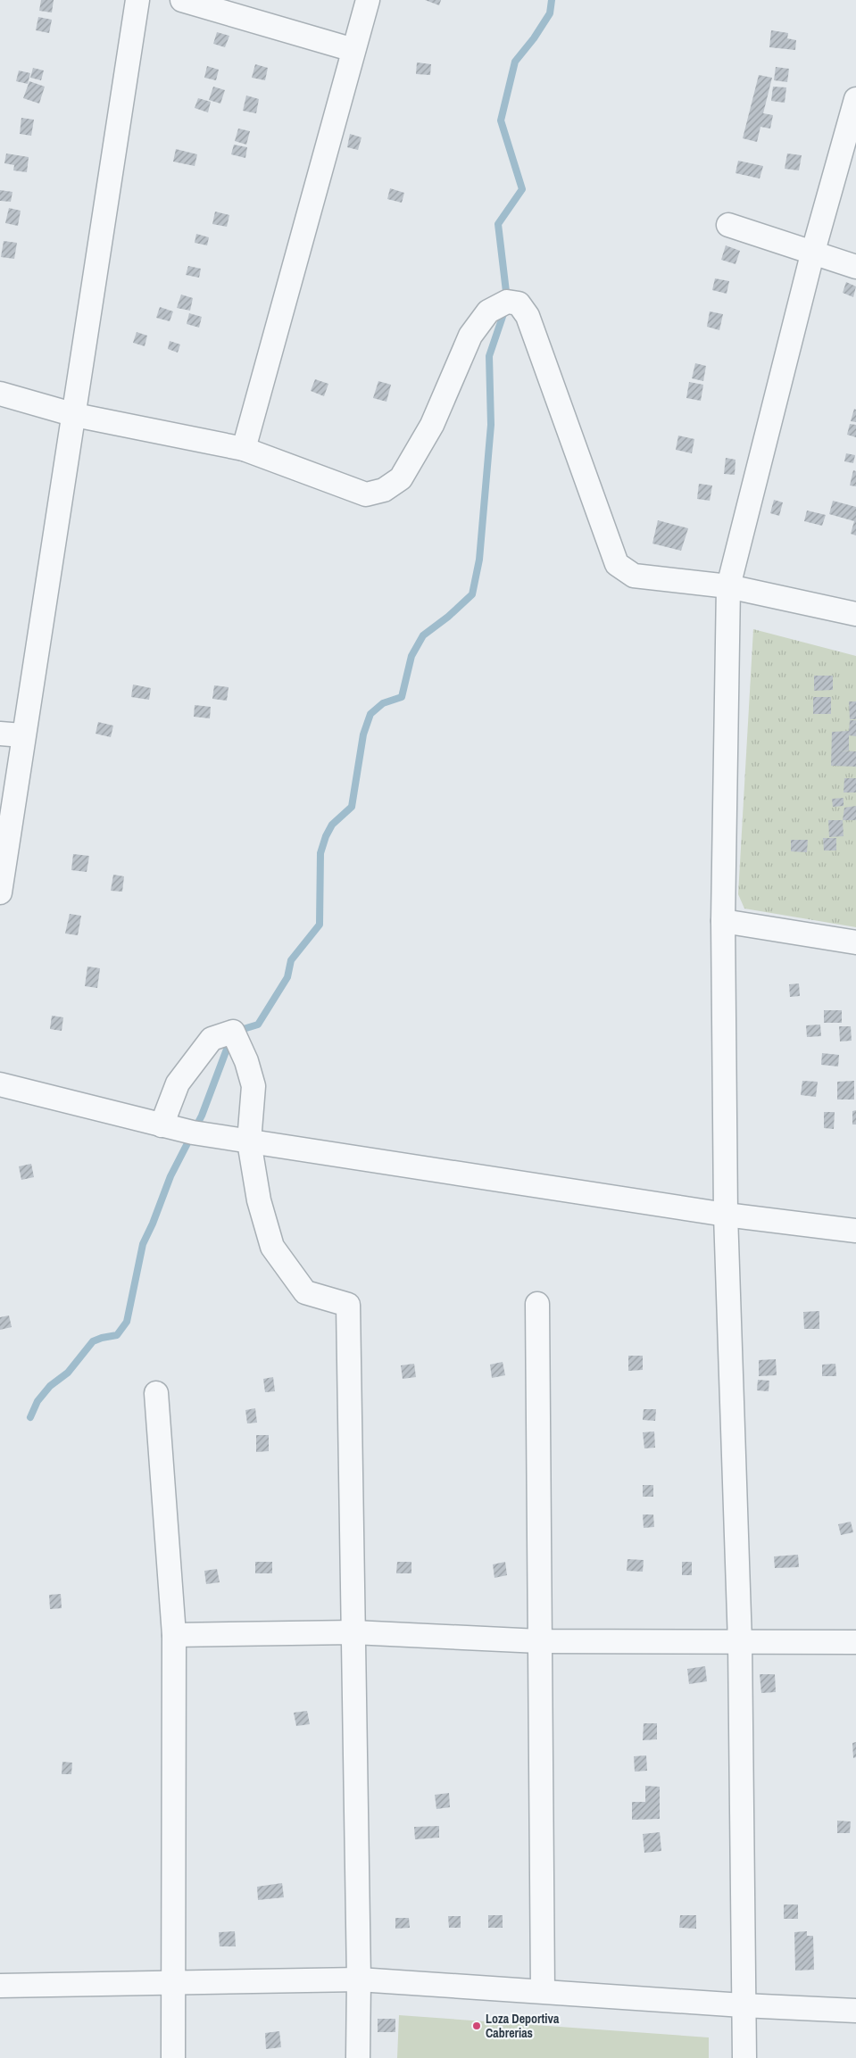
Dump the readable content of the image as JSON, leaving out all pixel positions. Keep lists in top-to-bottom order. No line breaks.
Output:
{"places":["Loza Deportiva Cabrerias"]}
